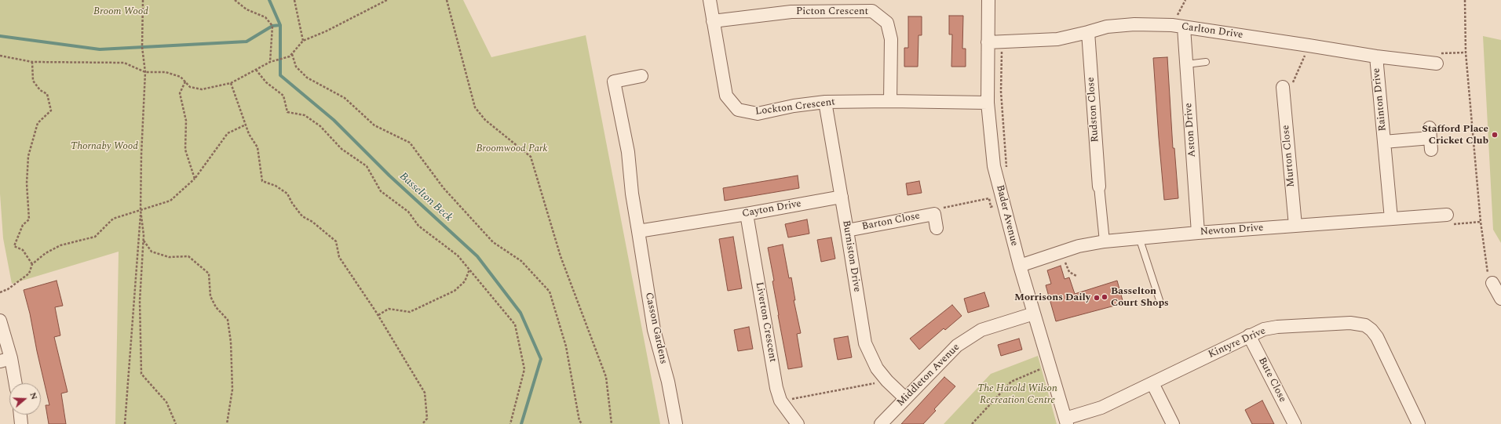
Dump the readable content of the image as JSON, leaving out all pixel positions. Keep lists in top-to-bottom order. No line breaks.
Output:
{"streets":{"street":["Picton Crescent","Carlton Drive","Rainton Drive","Lockton Crescent","Rudston Close","Aston Drive","Murton Close","Cayton Drive","Bader Avenue","Barton Close","Newton Drive","Burniston Drive","Liverton Crescent","Casson Gardens","Kintyre Drive","Middleton Avenue","Bute Close"]},"crossings":[["Picton Crescent","Lockton Crescent"],["Carlton Drive","Rainton Drive"],["Carlton Drive","Rudston Close"],["Carlton Drive","Aston Drive"],["Carlton Drive","Bader Avenue"],["Rainton Drive","Newton Drive"],["Lockton Crescent","Bader Avenue"],["Lockton Crescent","Burniston Drive"],["Aston Drive","Newton Drive"],["Murton Close","Newton Drive"],["Cayton Drive","Burniston Drive"],["Cayton Drive","Liverton Crescent"],["Cayton Drive","Casson Gardens"],["Bader Avenue","Barton Close"],["Bader Avenue","Newton Drive"],["Bader Avenue","Kintyre Drive"],["Bader Avenue","Middleton Avenue"],["Barton Close","Burniston Drive"],["Burniston Drive","Middleton Avenue"],["Kintyre Drive","Bute Close"]],"water":["Basselton Beck"],"parks":["Broom Wood","Thornaby Wood","Broomwood Park","The Harold Wilson Recreation Centre"],"places":["Stafford Place Cricket Club","Basselton Court Shops","Morrisons Daily"],"north":"right"}
